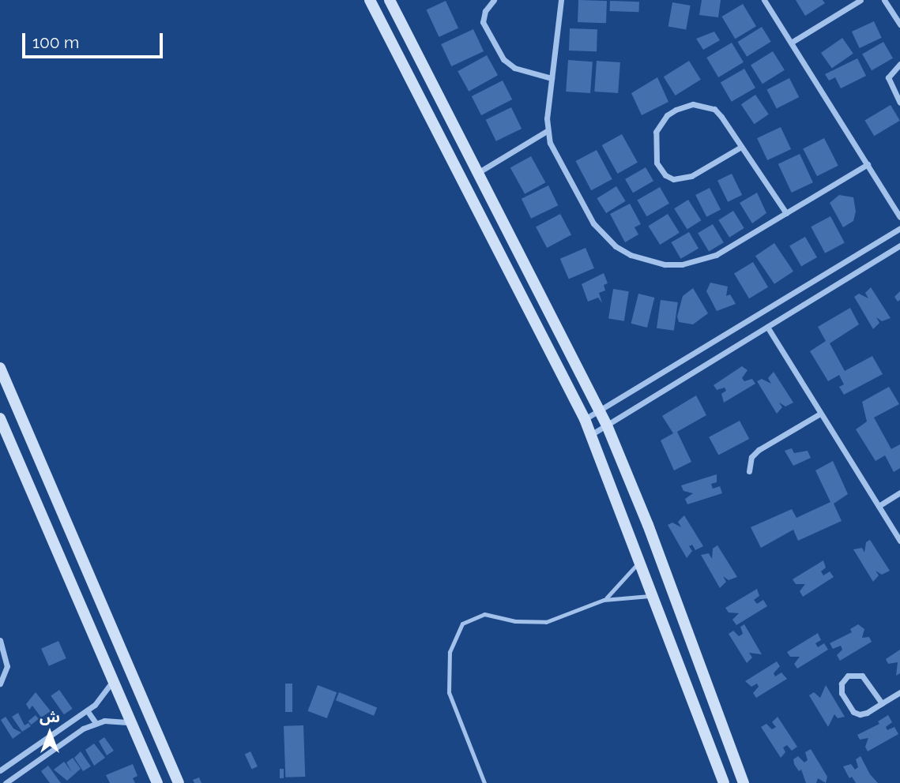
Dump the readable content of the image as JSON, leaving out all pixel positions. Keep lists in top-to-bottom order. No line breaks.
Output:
{"scale_bar":"100 m","north":"top"}
